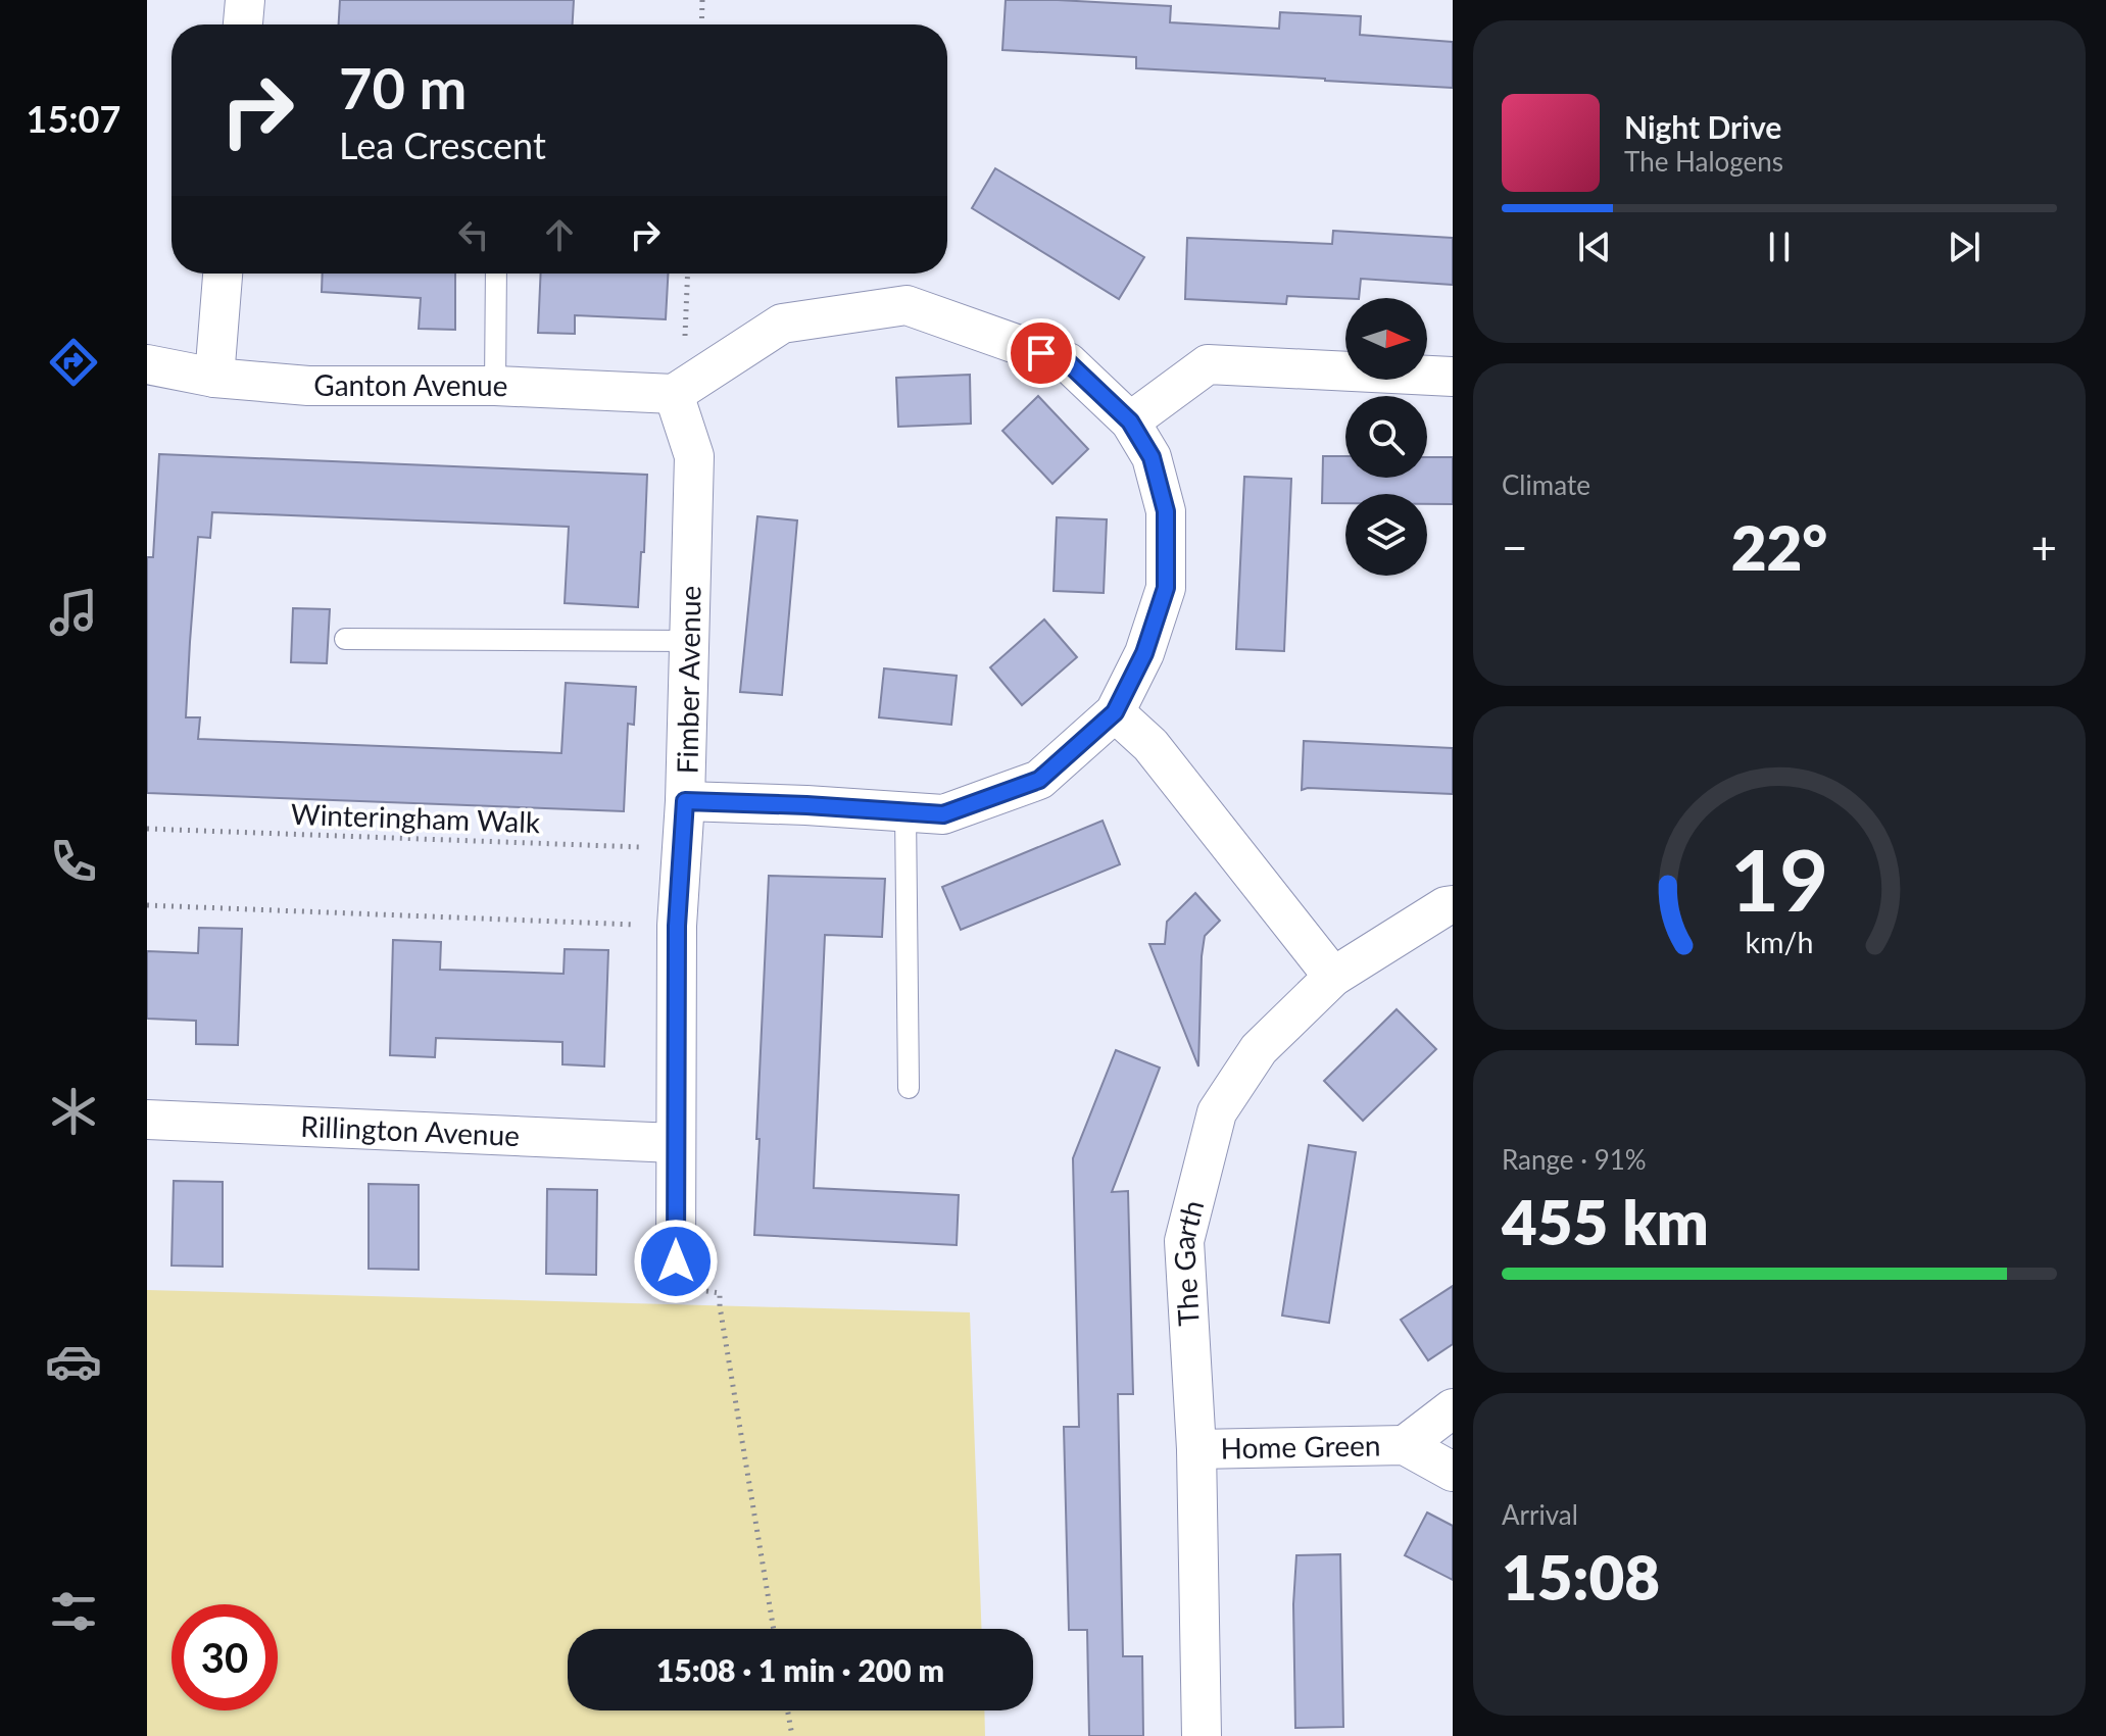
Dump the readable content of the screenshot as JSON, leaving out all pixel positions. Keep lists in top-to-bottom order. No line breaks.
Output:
{"streets":{"street":["Ganton Avenue","Fimber Avenue","Rillington Avenue","The Garth","Home Green"],"path":["Winteringham Walk"]},"crossings":[["Ganton Avenue","Fimber Avenue"],["Fimber Avenue","Winteringham Walk"],["Fimber Avenue","Rillington Avenue"],["The Garth","Home Green"]],"north":"right","page":{"tabs":"15:07","turn":["70 m","Lea Crescent"],"song":["Night Drive","The Halogens"],"tile":["Climate",["Range · 91%","455 km"],["Arrival","15:08"]],"heat":["−","22°","+"],"limit":"30","trip":"15:08 · 1 min · 200 m","gauge":["19","km/h"]}}
